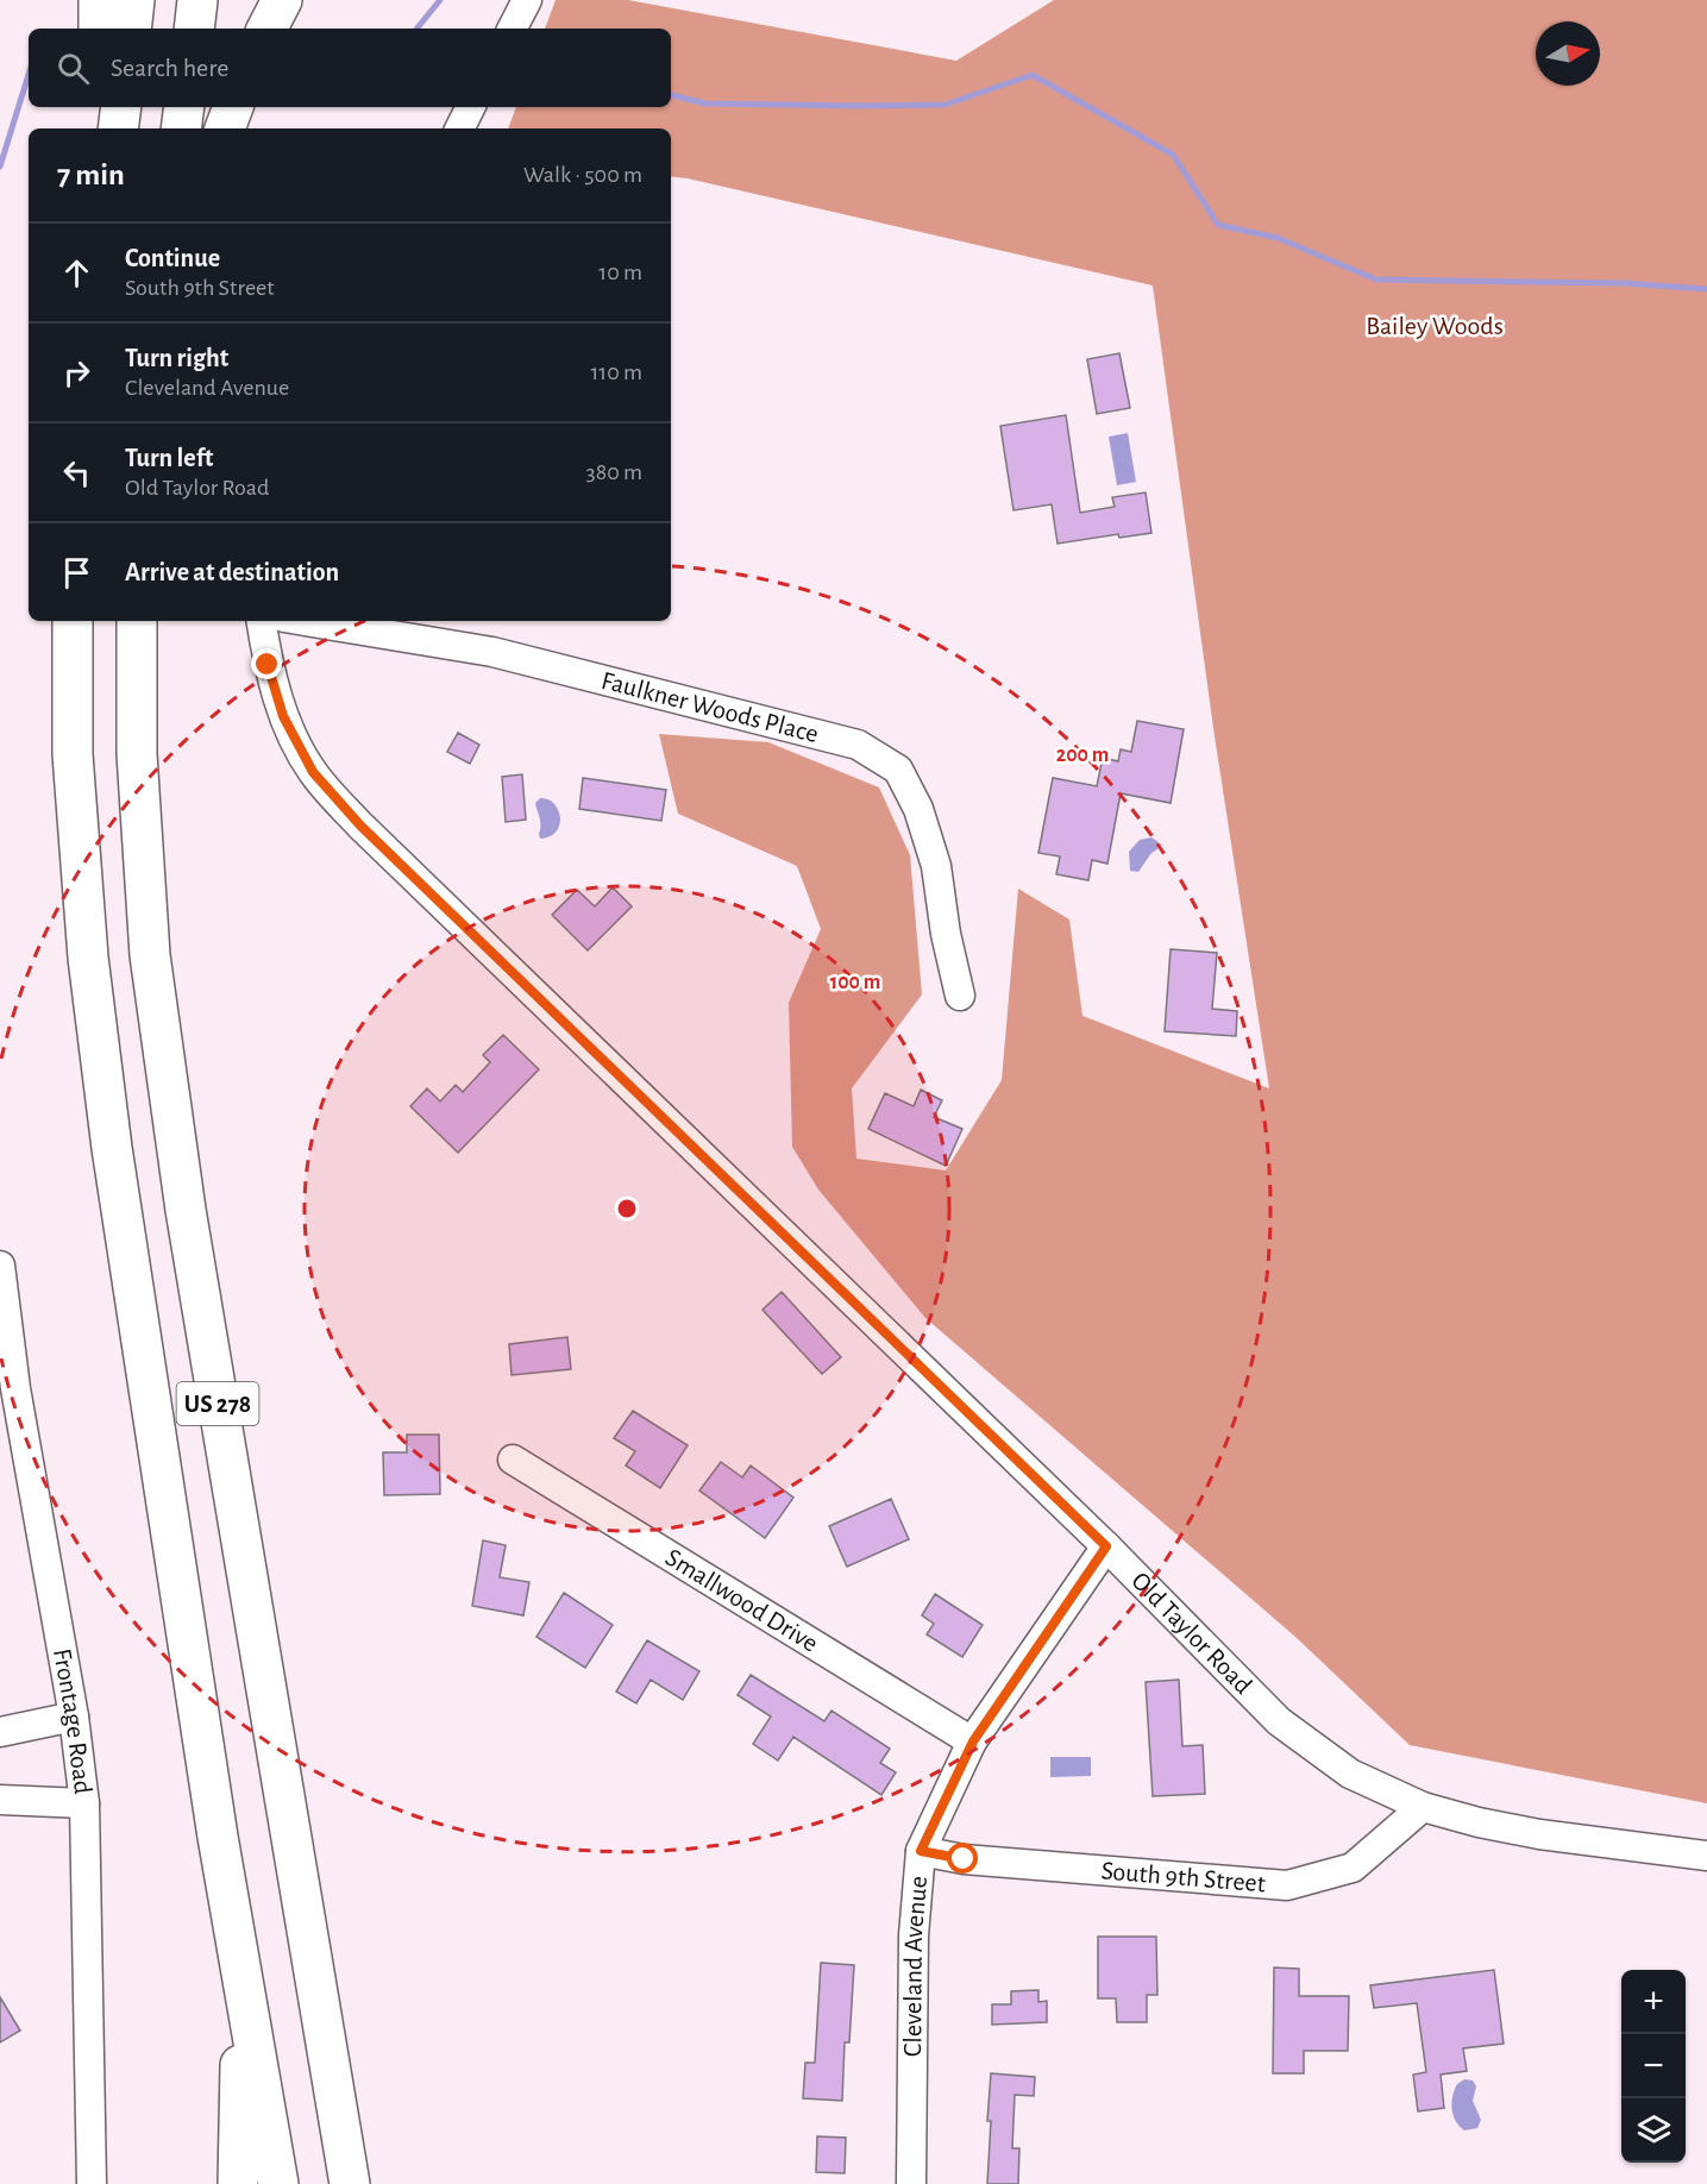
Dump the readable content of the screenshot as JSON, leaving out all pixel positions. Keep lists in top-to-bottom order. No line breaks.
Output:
{"streets":{"highway":["US 278"],"street":["Faulkner Woods Place","Smallwood Drive","Old Taylor Road","Frontage Road","South 9th Street","Cleveland Avenue"]},"crossings":[["Smallwood Drive","Cleveland Avenue"],["Old Taylor Road","South 9th Street"],["Old Taylor Road","Cleveland Avenue"],["South 9th Street","Cleveland Avenue"]],"parks":["Bailey Woods"],"north":"right","page":{"search":"Search here","heading":["7 min","Walk · 500 m"],"list":[["Continue","South 9th Street","10 m"],["Turn right","Cleveland Avenue","110 m"],["Turn left","Old Taylor Road","380 m"],"Arrive at destination"],"map_buttons":["+","−"]},"rings":["200 m","100 m"]}
